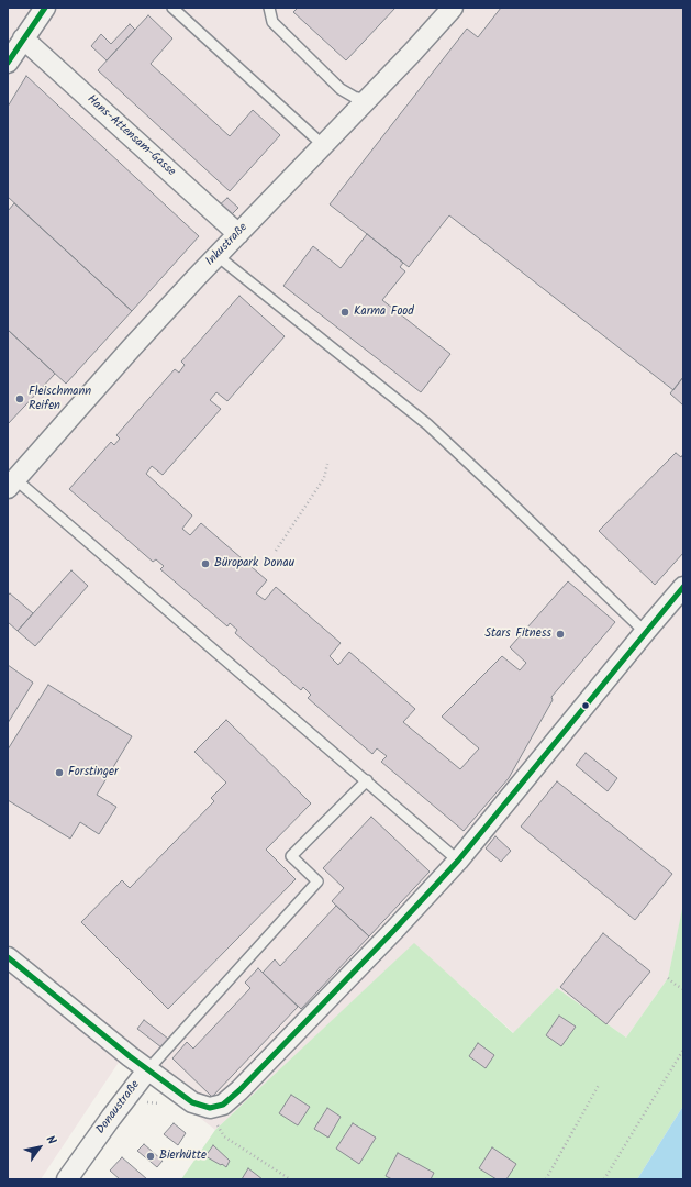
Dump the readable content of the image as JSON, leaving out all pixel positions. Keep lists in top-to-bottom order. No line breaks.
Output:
{"streets":{"street":["Hans-Attensam-Gasse","Inkustraße","Donaustraße"]},"crossings":[["Hans-Attensam-Gasse","Inkustraße"]],"places":["Karma Food","Fleischmann Reifen","Büropark Donau","Stars Fitness","Forstinger","Bierhütte"],"north":"top right"}
